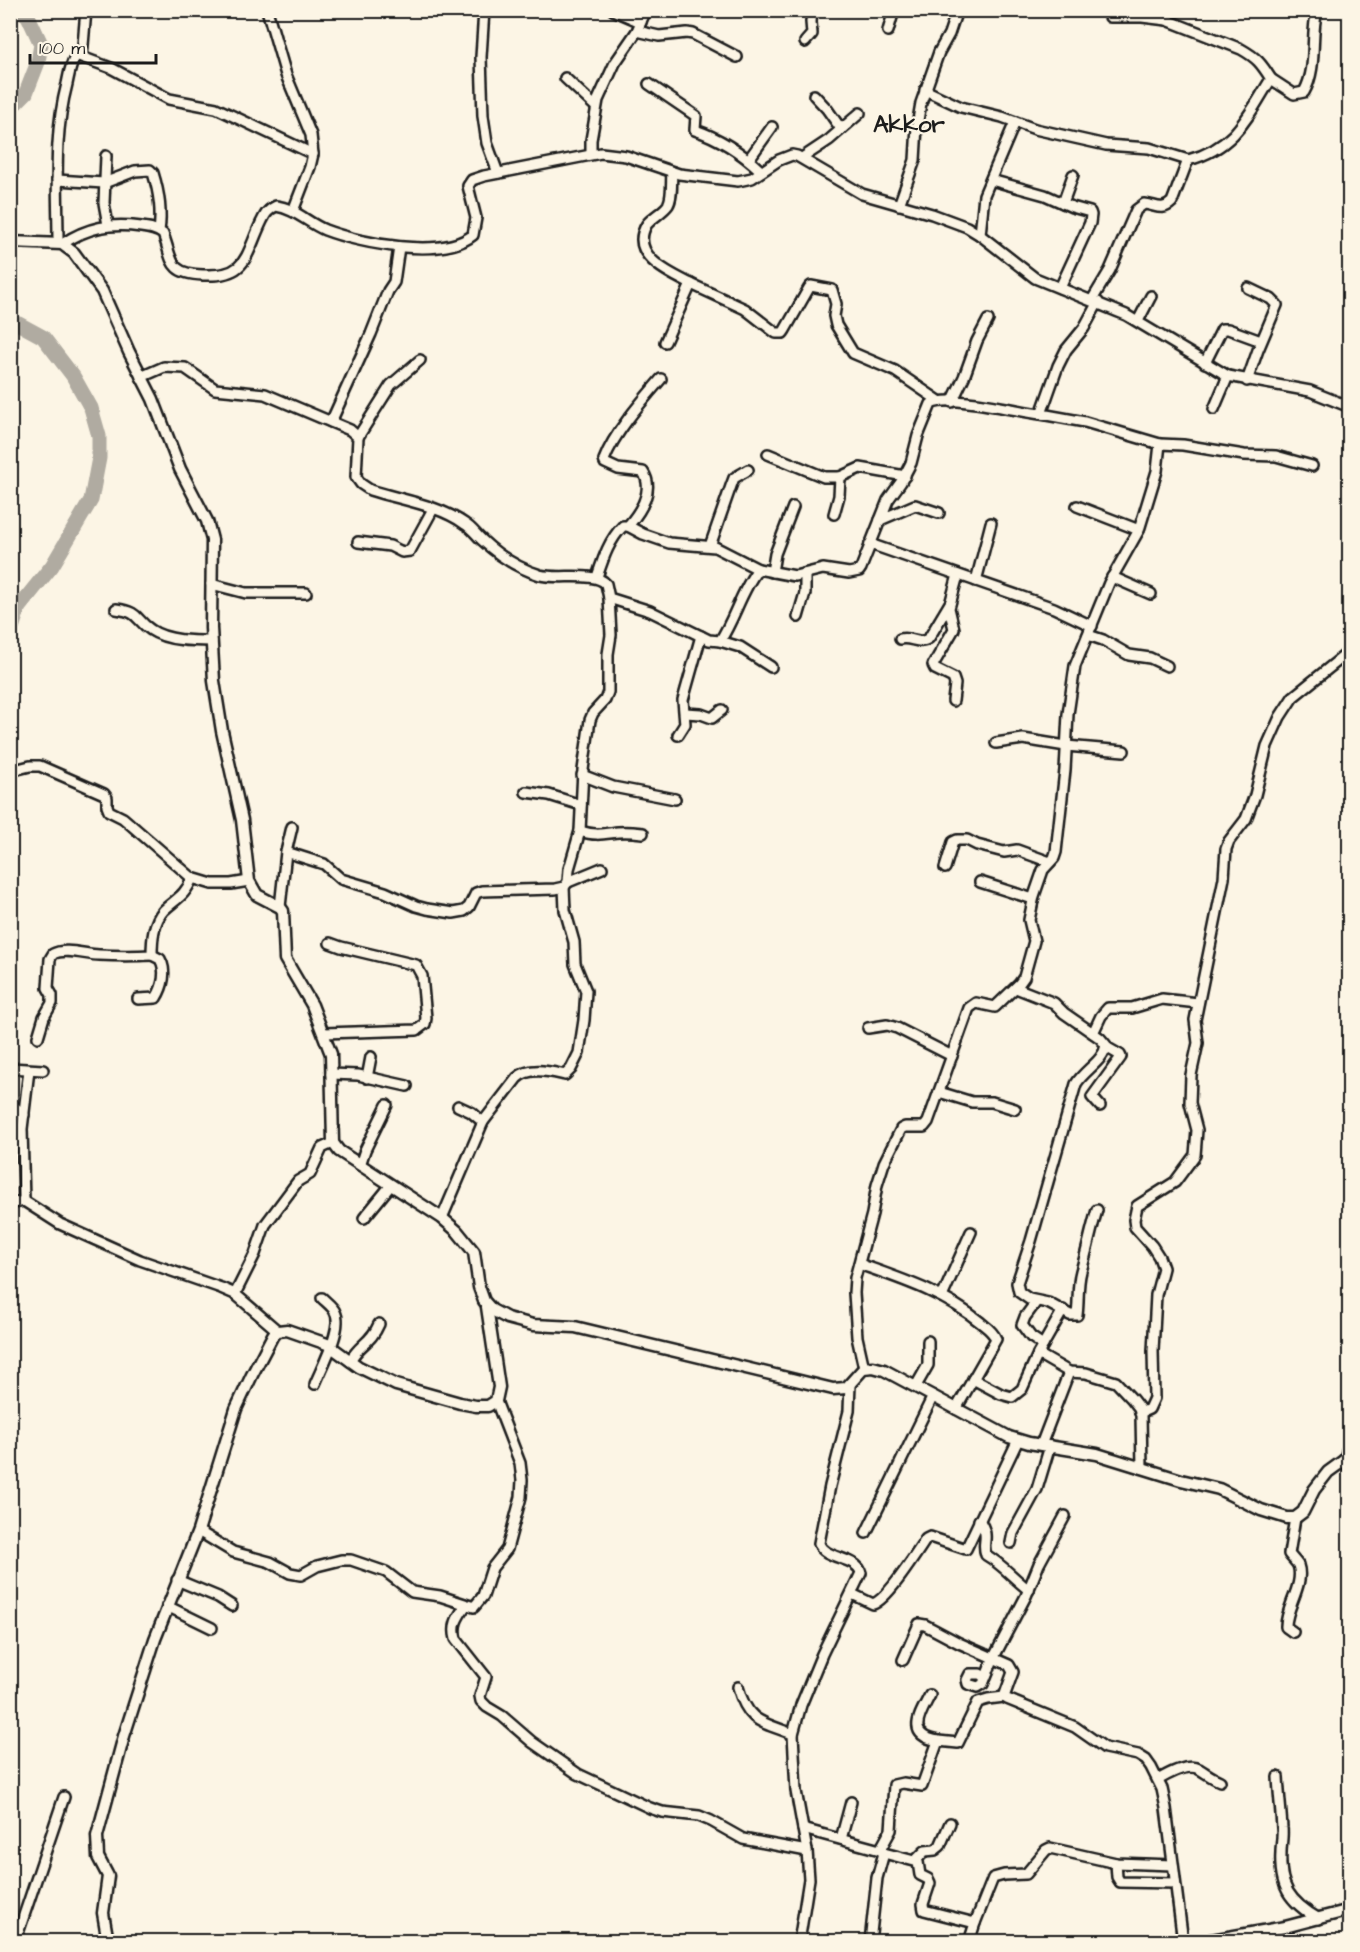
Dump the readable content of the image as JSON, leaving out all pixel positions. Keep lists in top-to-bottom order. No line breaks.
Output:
{"districts":["Akkor"],"scale_bar":"100 m"}
